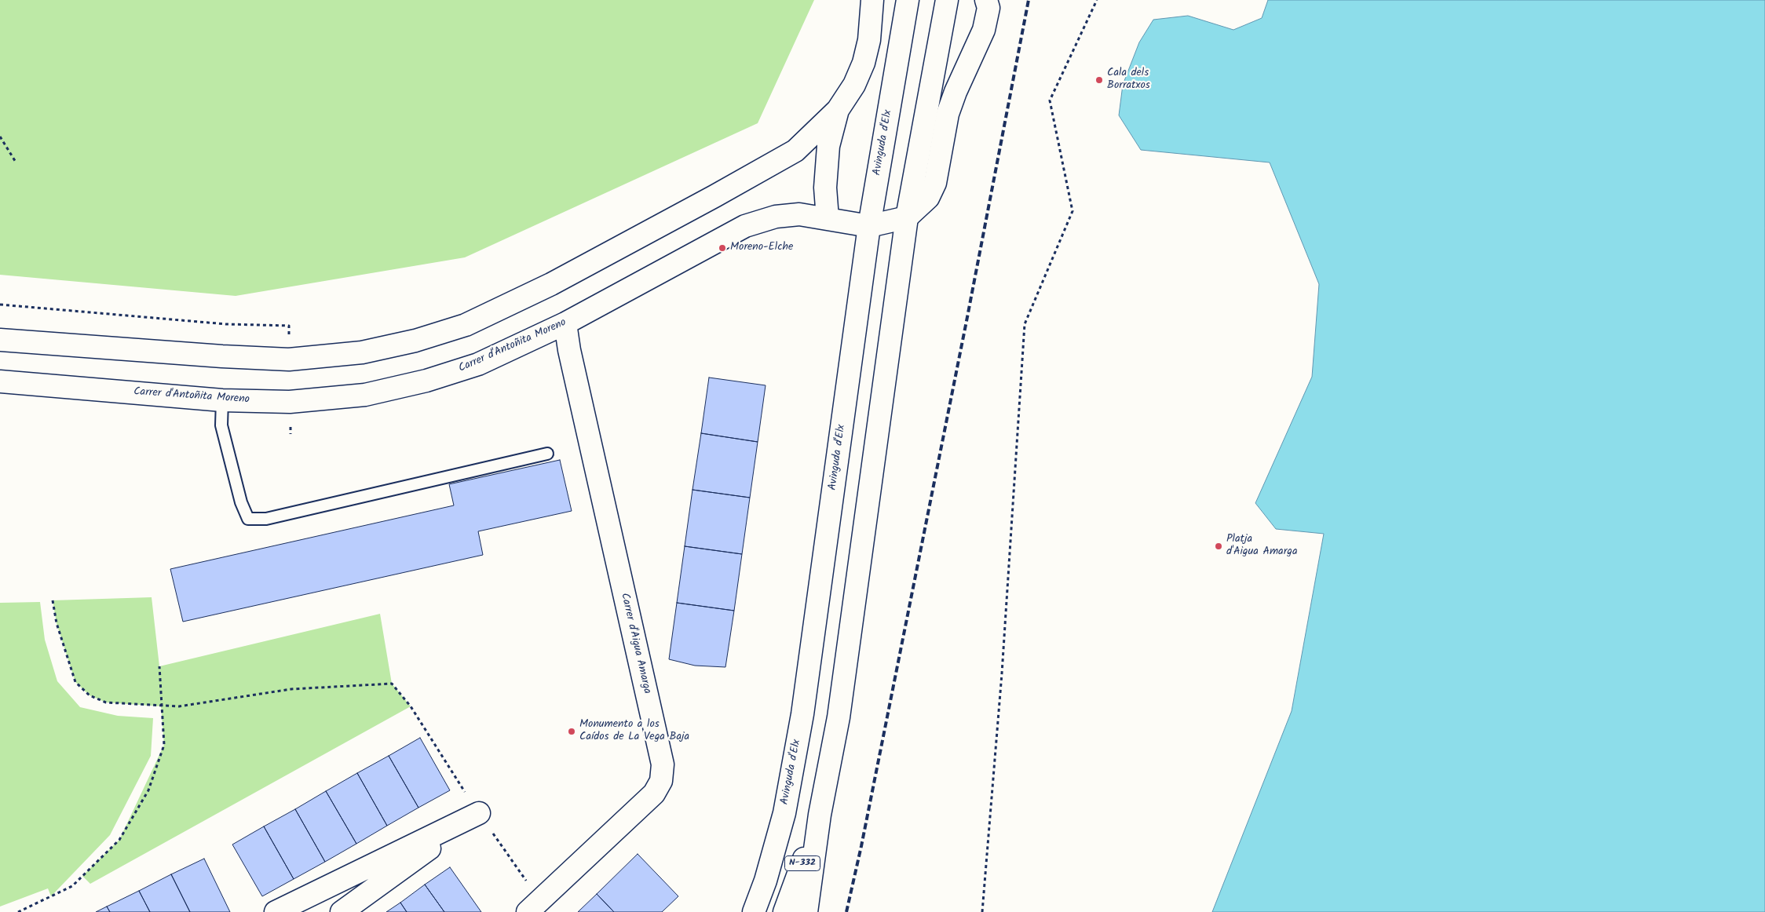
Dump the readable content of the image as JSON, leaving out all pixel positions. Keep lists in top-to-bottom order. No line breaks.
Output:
{"streets":{"main road":["Avinguda d'Elx","Carrer d'Antoñita Moreno","Carrer d'Aigua Amarga","N-332"]},"crossings":[["Avinguda d'Elx","Carrer d'Antoñita Moreno"],["Carrer d'Antoñita Moreno","Carrer d'Aigua Amarga"]],"places":["Cala dels Borratxos","Moreno-Elche","Platja d'Aigua Amarga","Monumento a los Caídos de La Vega Baja"]}
